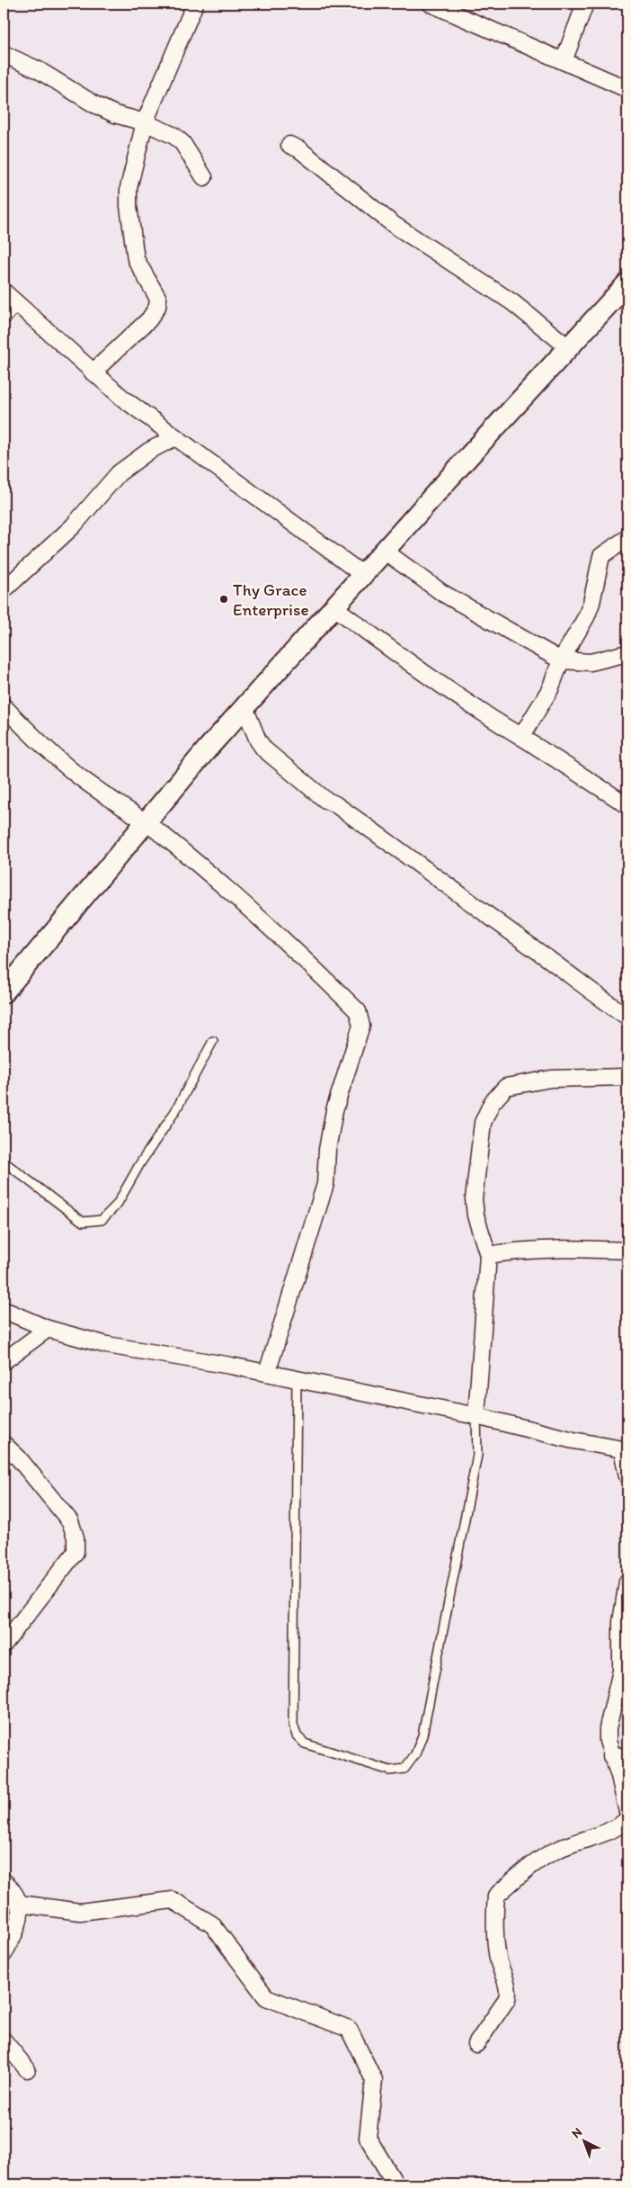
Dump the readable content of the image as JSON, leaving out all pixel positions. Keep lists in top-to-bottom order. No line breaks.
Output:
{"places":["Thy Grace Enterprise"],"north":"top left"}
